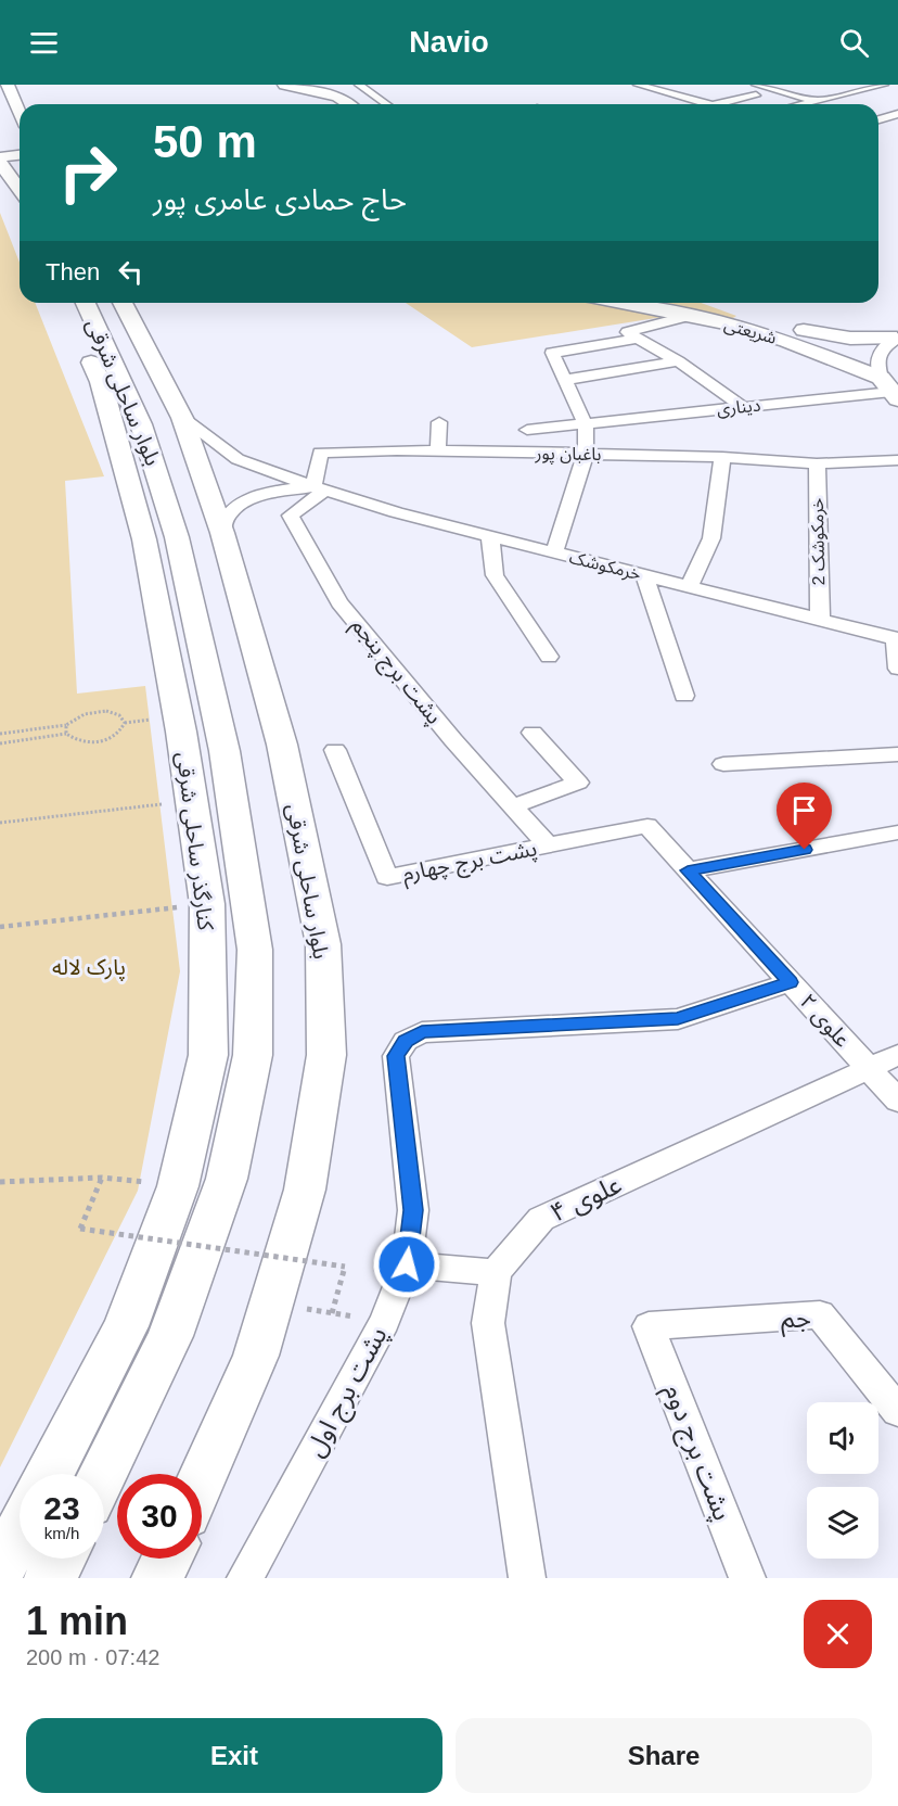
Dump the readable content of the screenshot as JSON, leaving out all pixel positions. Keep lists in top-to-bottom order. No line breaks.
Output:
{"streets":{"main road":["شریعتی","بلوار ساحلی شرقی","کنارگذر ساحلی شرقی"],"street":["دیناری","باغبان پور","خرمکوشک 2","خرمکوشک","پشت برج پنجم","پشت برج چهارم","علوی ۲","علوی ۴","جم","پشت برج اول","پشت برج دوم"]},"crossings":[["شریعتی","دیناری"],["بلوار ساحلی شرقی","خرمکوشک"],["بلوار ساحلی شرقی","کنارگذر ساحلی شرقی"],["باغبان پور","خرمکوشک 2"],["باغبان پور","خرمکوشک"],["باغبان پور","پشت برج پنجم"],["خرمکوشک 2","خرمکوشک"],["خرمکوشک","پشت برج پنجم"],["پشت برج پنجم","پشت برج چهارم"],["پشت برج چهارم","علوی ۲"],["علوی ۲","علوی ۴"],["علوی ۲","پشت برج اول"],["جم","پشت برج دوم"]],"parks":["پارک لاله"],"page":{"header":"Navio","turn":["50 m","حاج حمادی عامری پور"],"then":"Then","speed":"23 km/h","limit":"30","heading":["1 min","200 m · 07:42"],"buttons":["Exit","Share"]}}
